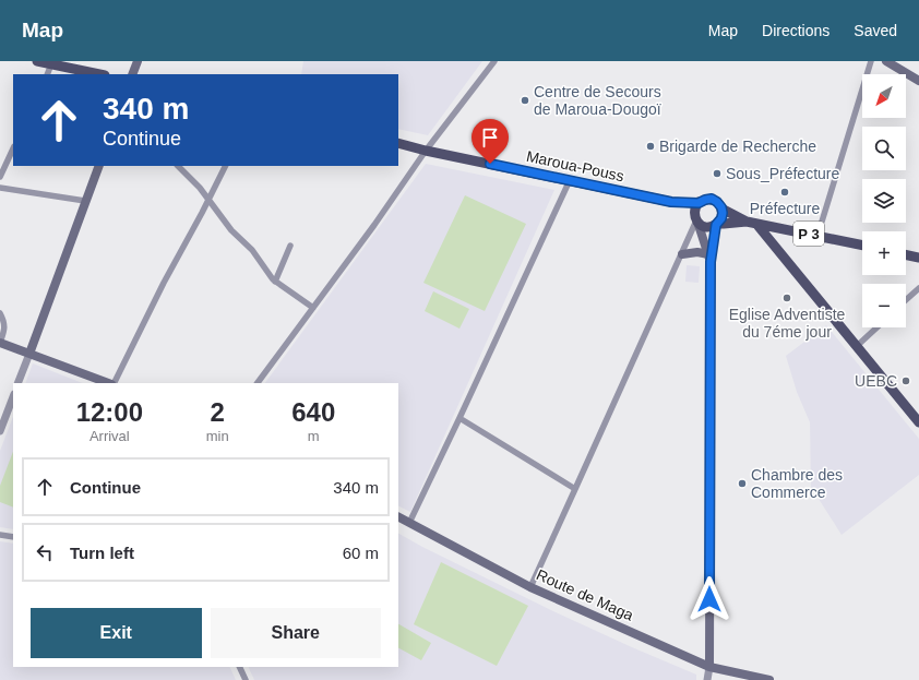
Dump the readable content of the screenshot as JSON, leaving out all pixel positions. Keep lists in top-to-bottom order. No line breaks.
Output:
{"streets":{"main road":["Maroua-Pouss","P 3","Route de Maga"]},"places":["Centre de Secours de Maroua-Dougoï","Brigarde de Recherche","Sous_Préfecture","Préfecture","Eglise Adventiste du 7éme jour","UEBC","Chambre des Commerce"],"north":"bottom left","page":{"header":"Map","nav":["Map","Directions","Saved"],"map_buttons":["+","−"],"turn":["340 m","Continue"],"eta":["12:00","Arrival","2","min","640","m"],"list":[{"name":"Continue","value":"340 m"},{"name":"Turn left","value":"60 m"}],"buttons":["Exit","Share"]}}
